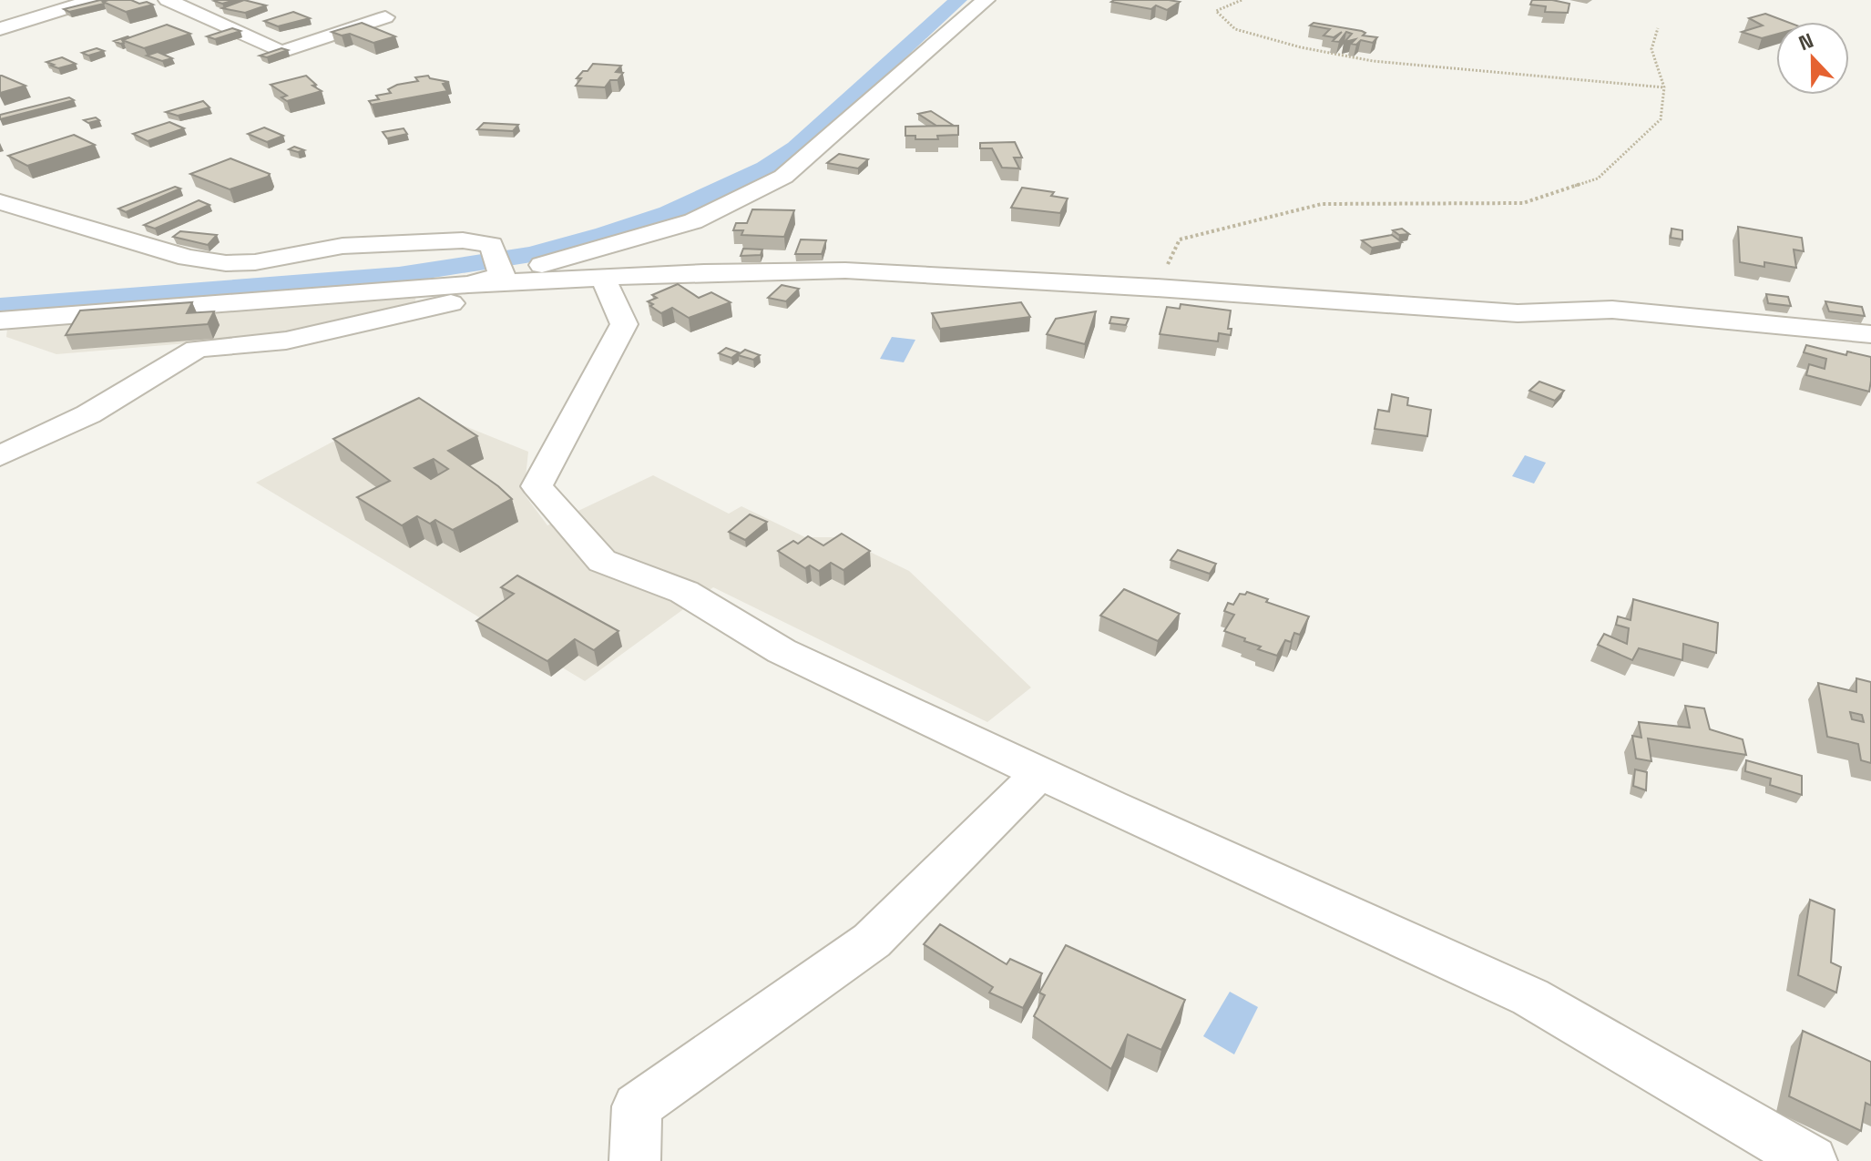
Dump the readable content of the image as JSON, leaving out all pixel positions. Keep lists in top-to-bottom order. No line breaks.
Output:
{"north":"top"}
